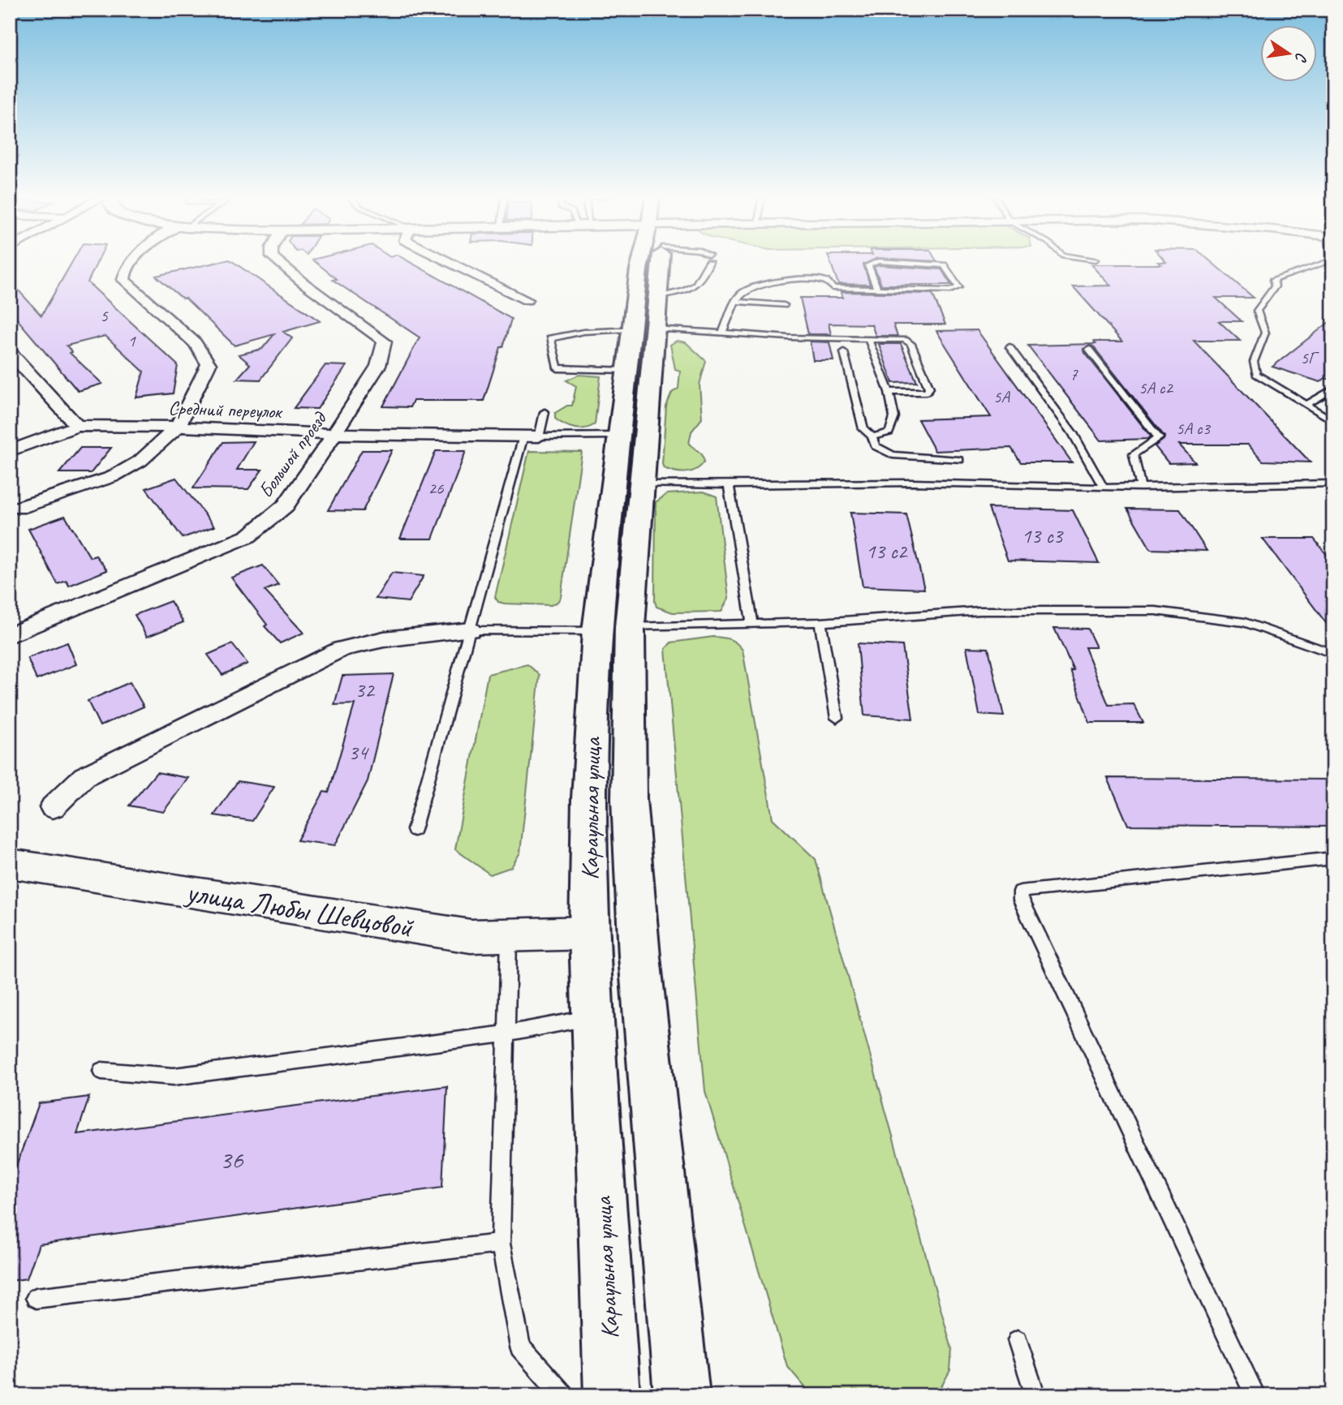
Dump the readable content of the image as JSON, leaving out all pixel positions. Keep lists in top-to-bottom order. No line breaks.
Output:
{"streets":{"main road":["Караульная улица"],"street":["Средний переулок","Большой проезд","улица Любы Шевцовой"]},"crossings":[["Средний переулок","Большой проезд"],["Караульная улица","улица Любы Шевцовой"]],"house_numbers":["5","1","5Г","7","5А с2","5А","5А с3","26","13 с3","13 с2","32","34","36"],"north":"right"}
